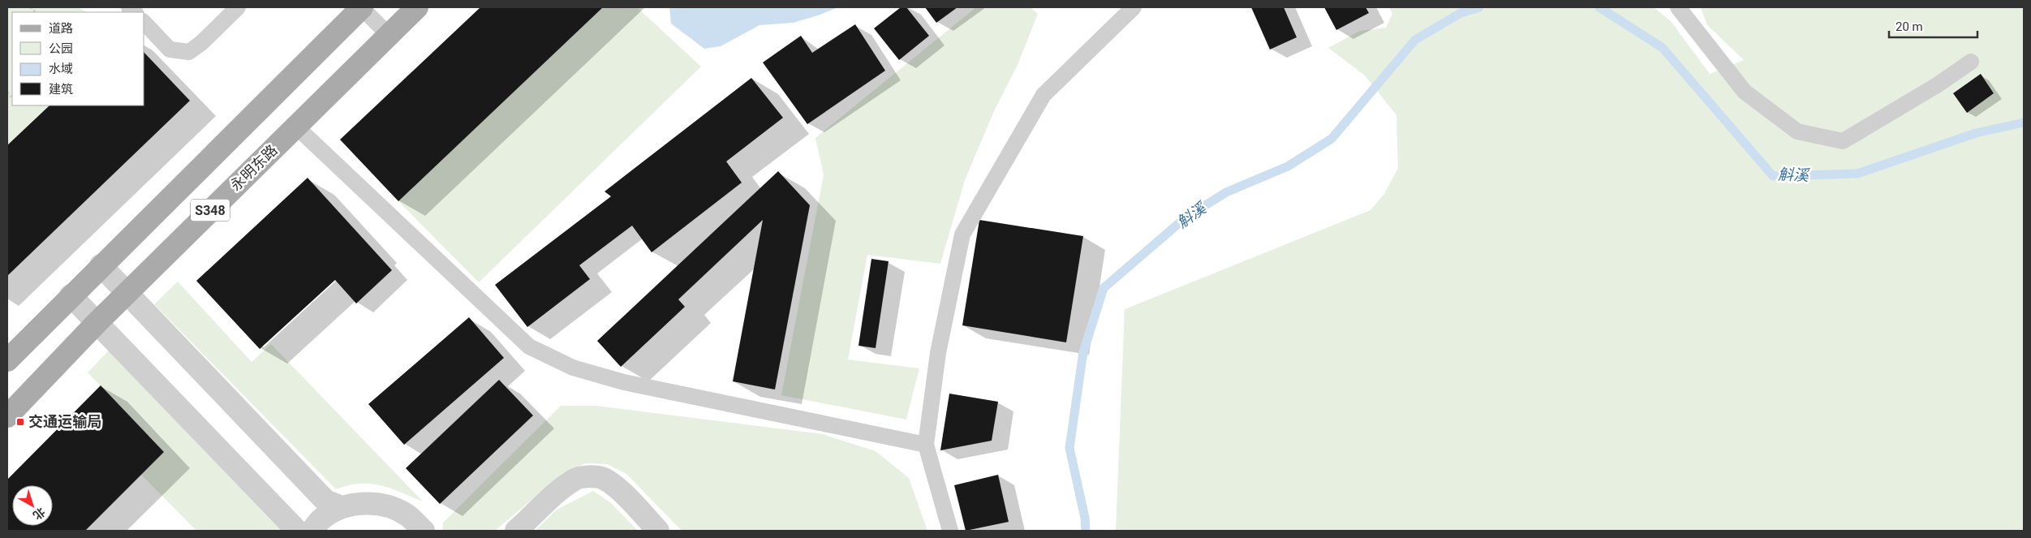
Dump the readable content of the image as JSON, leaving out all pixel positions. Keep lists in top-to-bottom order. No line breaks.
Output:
{"streets":{"main road":["永明东路","S348"]},"water":["斛溪"],"places":{"transit":["交通运输局"]},"legend":["道路","公园","水域","建筑"],"scale_bar":"20 m","north":"bottom right"}
